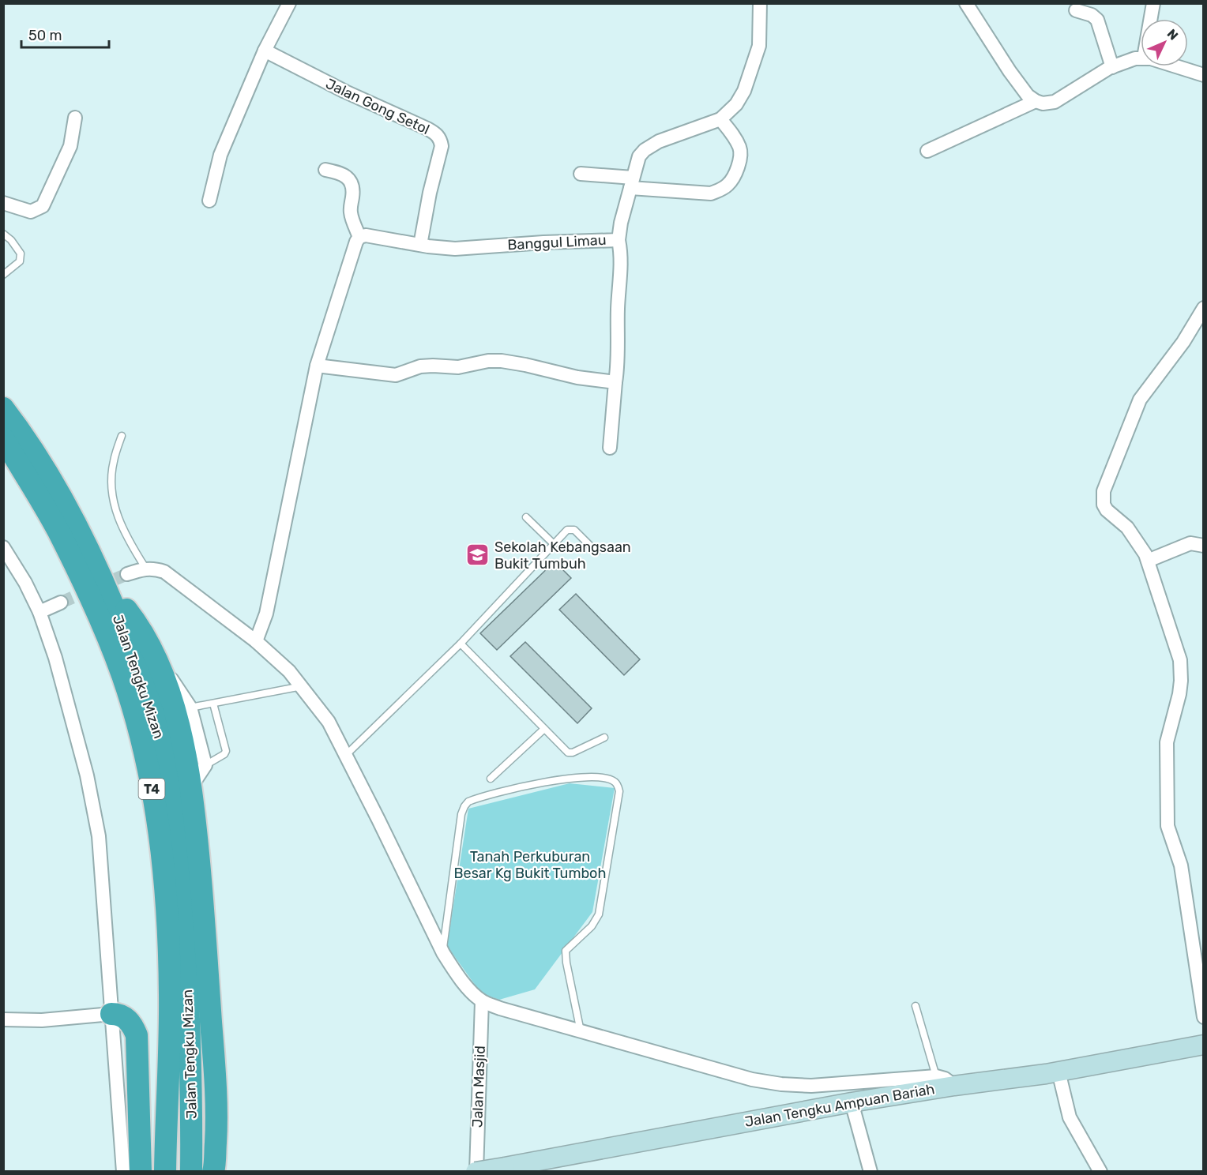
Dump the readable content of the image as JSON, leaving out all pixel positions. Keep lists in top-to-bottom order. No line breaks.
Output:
{"streets":{"highway":["Jalan Tengku Mizan","T4"],"main road":["Jalan Tengku Ampuan Bariah"],"street":["Jalan Gong Setol","Banggul Limau","Jalan Masjid"]},"crossings":[["Jalan Gong Setol","Banggul Limau"],["Jalan Masjid","Jalan Tengku Ampuan Bariah"]],"parks":["Tanah Perkuburan Besar Kg Bukit Tumboh"],"places":{"school or university":["Sekolah Kebangsaan Bukit Tumbuh"]},"scale_bar":"50 m","north":"top right"}
